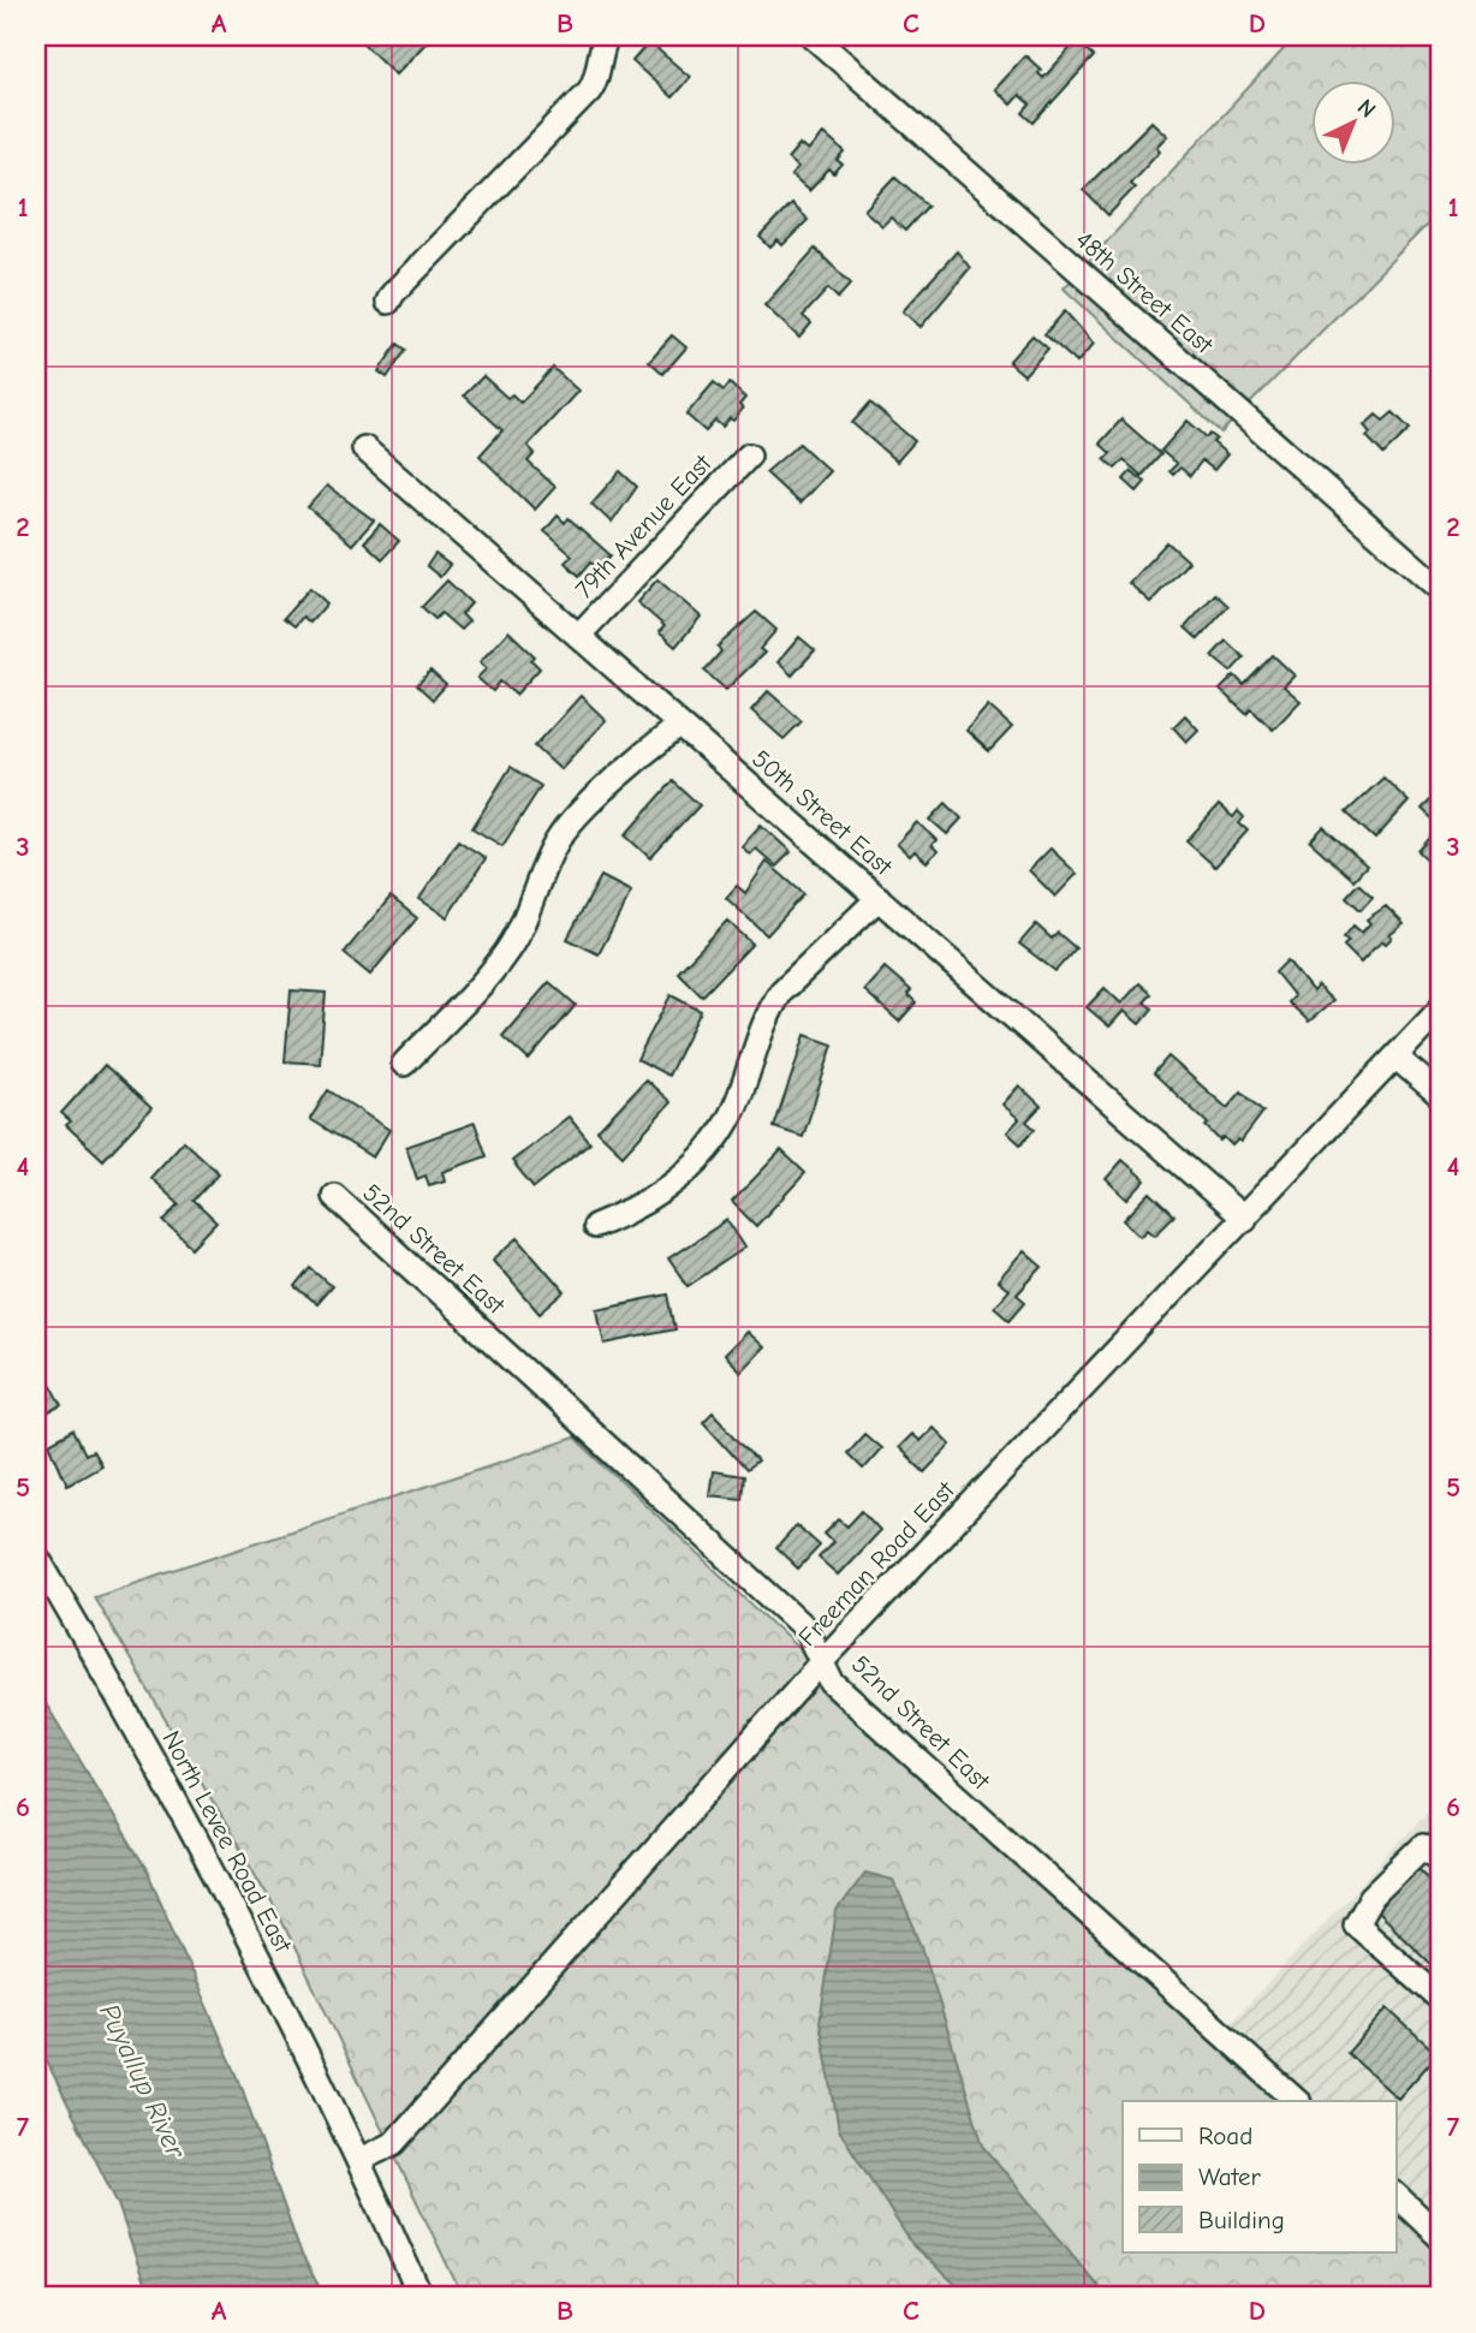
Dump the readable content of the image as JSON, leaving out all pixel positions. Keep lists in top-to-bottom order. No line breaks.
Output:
{"streets":{"street":["48th Street East","79th Avenue East","50th Street East","52nd Street East","Freeman Road East","North Levee Road East"]},"crossings":[["79th Avenue East","50th Street East"],["50th Street East","Freeman Road East"],["52nd Street East","Freeman Road East"],["Freeman Road East","North Levee Road East"]],"water":["Puyallup River"],"legend":["Road","Water","Building"],"north":"top right","grid":{"columns":["A","B","C","D"],"rows":["1","2","3","4","5","6","7"]}}
